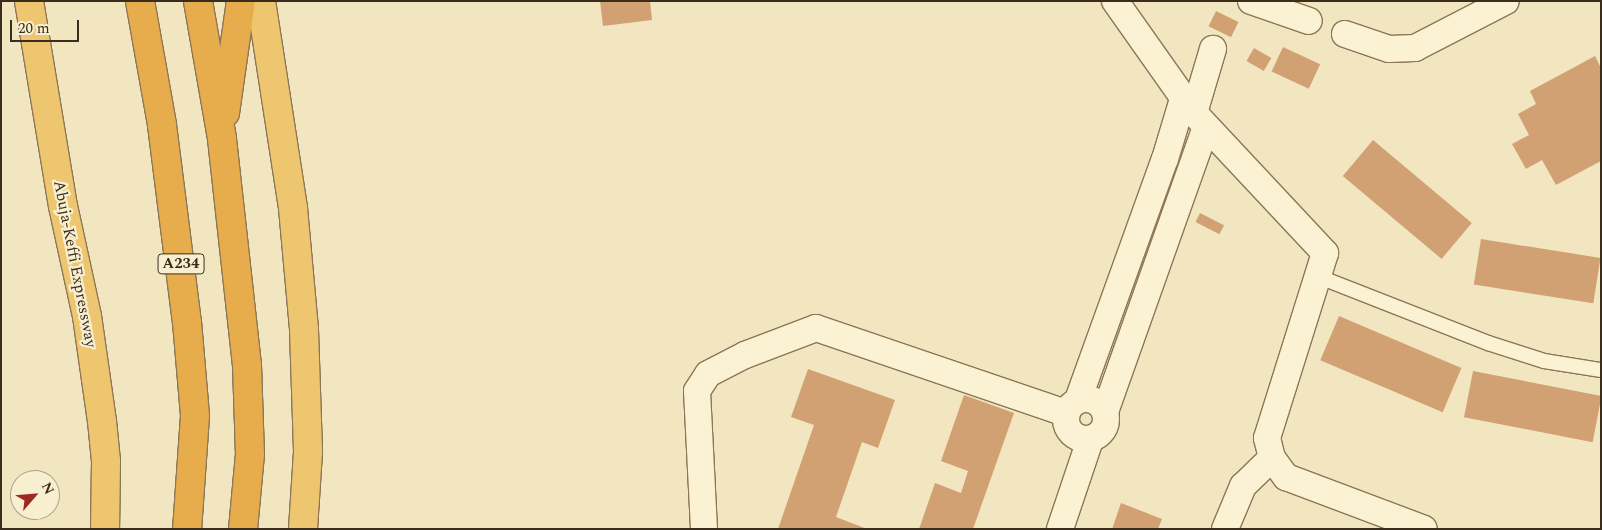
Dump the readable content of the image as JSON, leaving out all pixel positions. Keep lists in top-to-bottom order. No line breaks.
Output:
{"streets":{"highway":["Abuja-Keffi Expressway","A234"]},"scale_bar":"20 m","north":"top right"}
